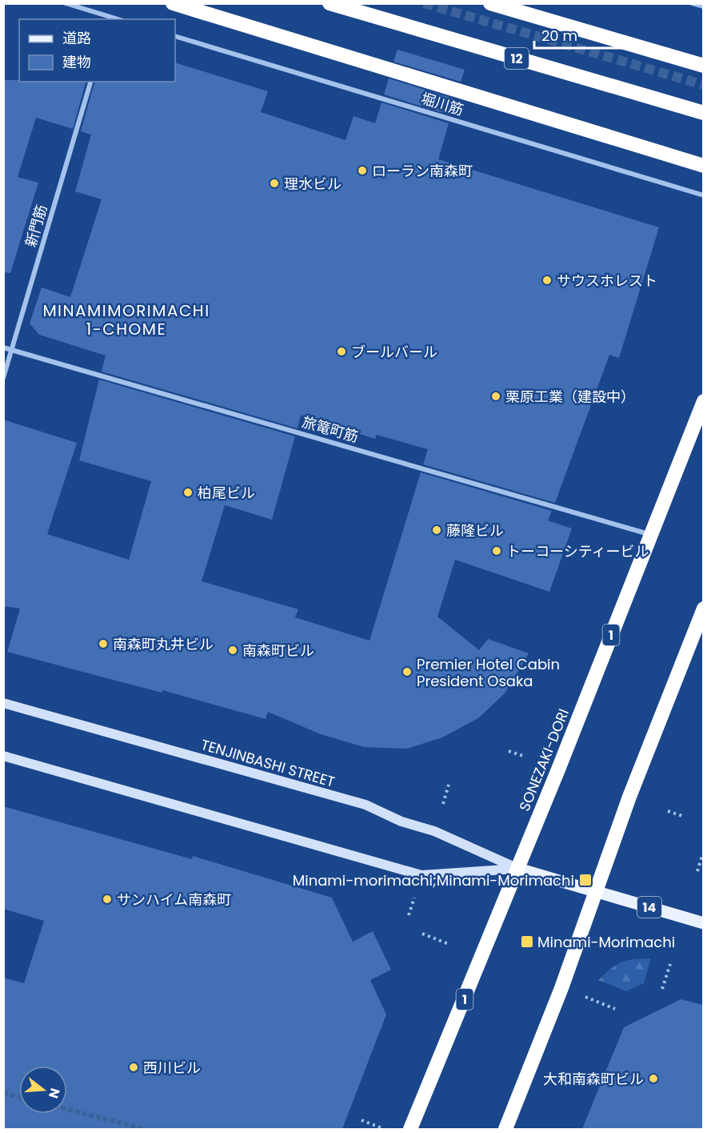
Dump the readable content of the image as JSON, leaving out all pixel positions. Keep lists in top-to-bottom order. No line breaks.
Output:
{"streets":{"highway":["12","1","SONEZAKI-DORI"],"main road":["TENJINBASHI STREET","14"],"street":["堀川筋","新門筋","旅篭町筋"]},"crossings":[["新門筋","旅篭町筋"],["旅篭町筋","SONEZAKI-DORI"],["SONEZAKI-DORI","TENJINBASHI STREET"],["SONEZAKI-DORI","14"],["TENJINBASHI STREET","14"]],"districts":["MINAMIMORIMACHI 1-CHOME"],"places":{"other":["ローラン南森町","理水ビル","サウスホレスト","ブールバール","栗原工業（建設中）","柏尾ビル","藤隆ビル","トーコーシティービル","南森町丸井ビル","南森町ビル","Premier Hotel Cabin President Osaka","サンハイム南森町","西川ビル","大和南森町ビル"],"transit":["Minami-morimachi;Minami-Morimachi","Minami-Morimachi"]},"legend":["道路","建物"],"scale_bar":"20 m","north":"right"}
